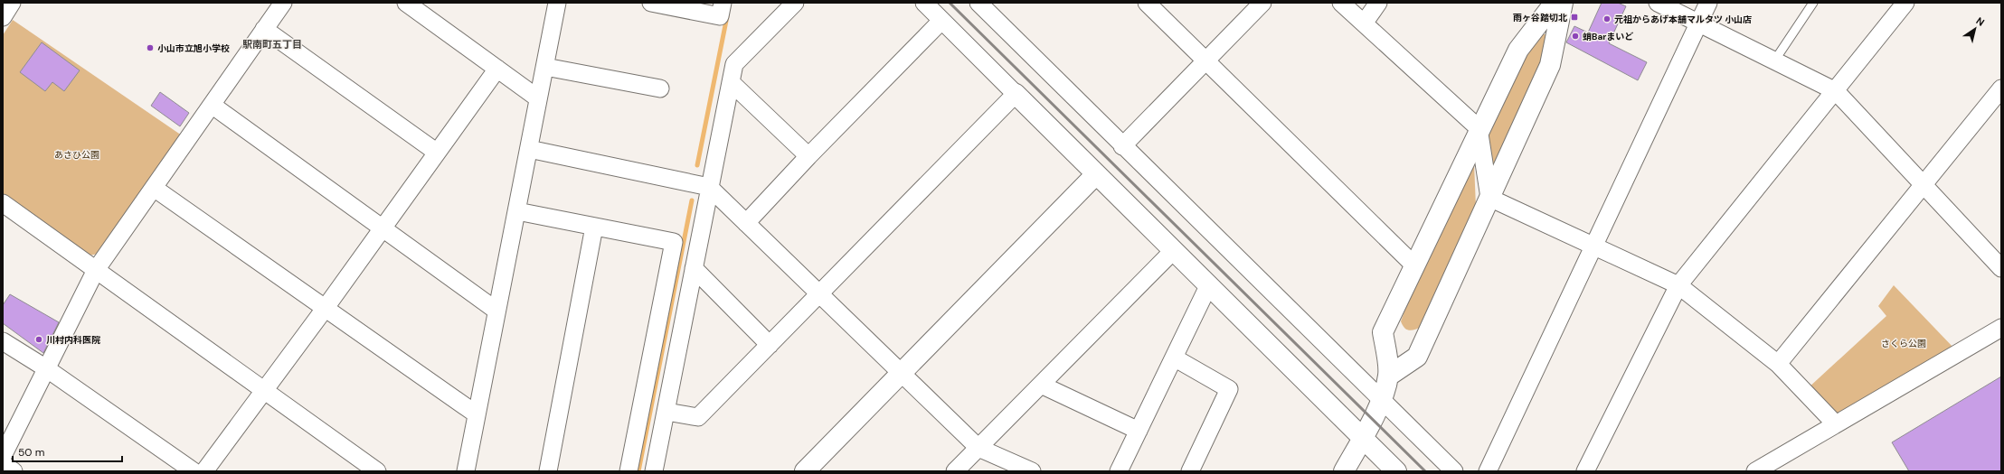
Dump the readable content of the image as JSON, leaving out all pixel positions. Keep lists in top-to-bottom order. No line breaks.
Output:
{"districts":["駅南町五丁目"],"parks":["あさひ公園","さくら公園"],"places":{"transit":["雨ヶ谷踏切北"],"other":["元祖からあげ本舗マルタツ 小山店","蛸Barまいど","小山市立旭小学校","川村内科医院"]},"scale_bar":"50 m","north":"top right"}
